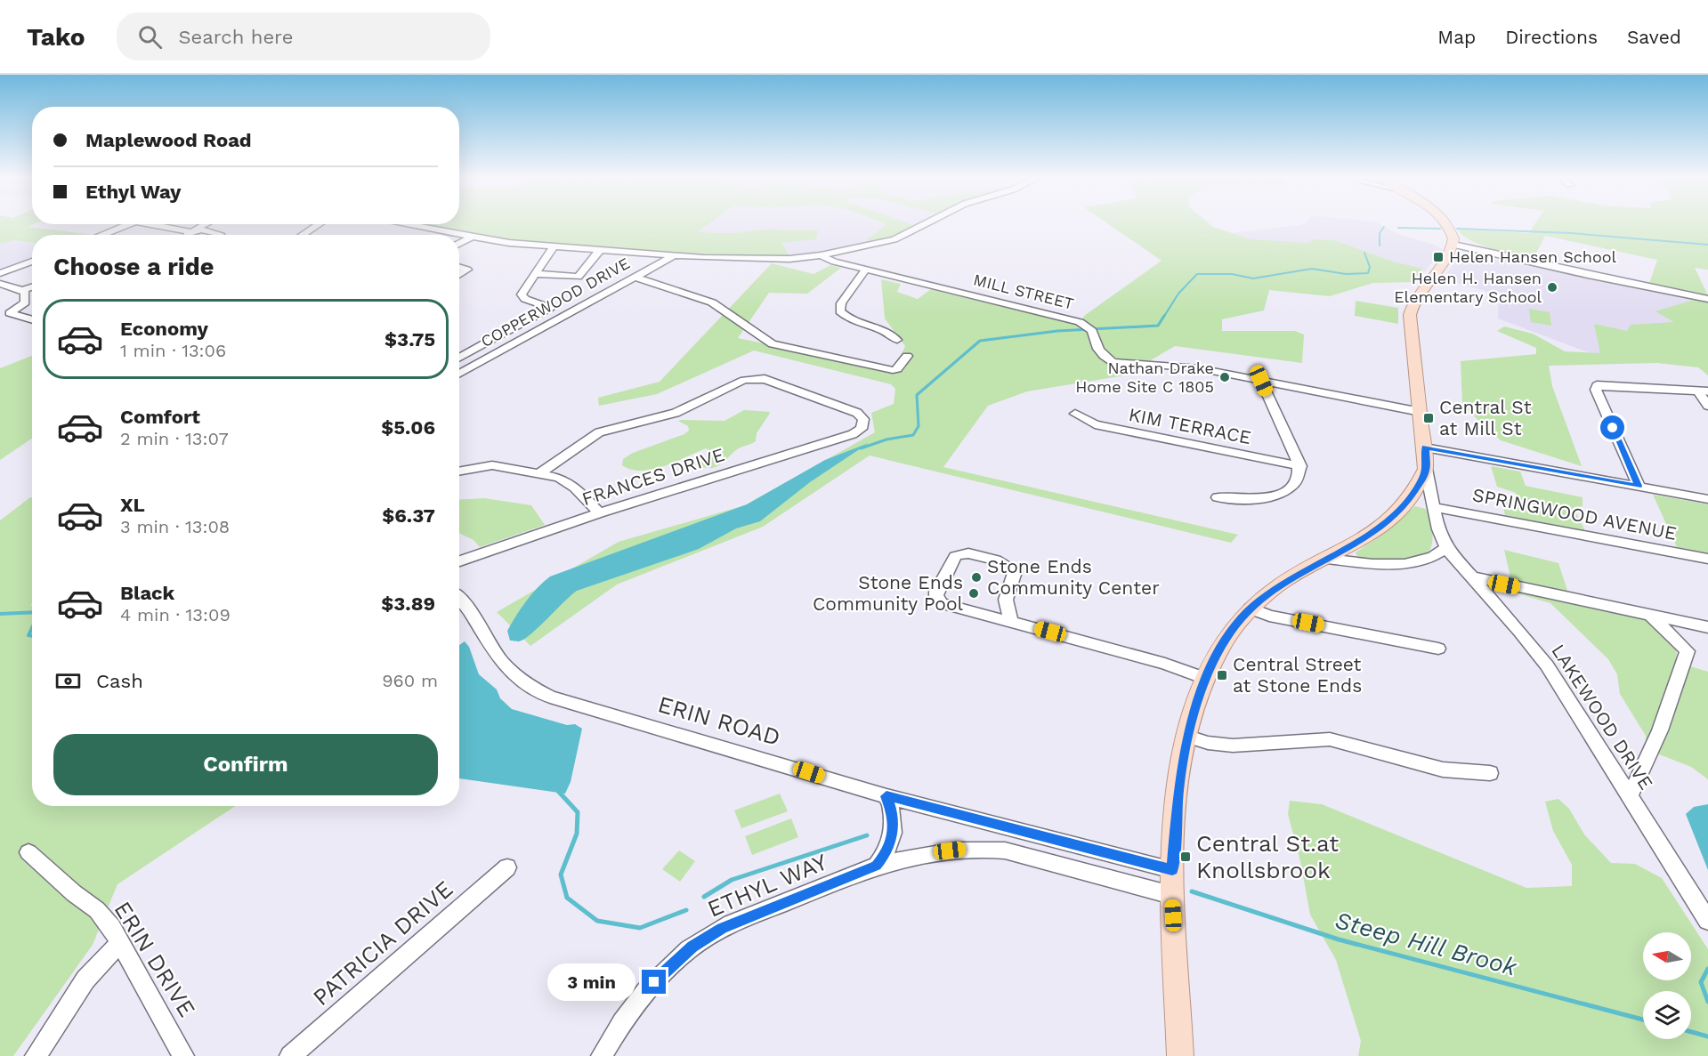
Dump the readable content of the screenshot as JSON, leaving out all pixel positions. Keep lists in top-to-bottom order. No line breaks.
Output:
{"streets":{"street":["MILL STREET","COPPERWOOD DRIVE","KIM TERRACE","FRANCES DRIVE","SPRINGWOOD AVENUE","LAKEWOOD DRIVE","ERIN ROAD","ETHYL WAY","PATRICIA DRIVE","ERIN DRIVE"]},"crossings":[["SPRINGWOOD AVENUE","LAKEWOOD DRIVE"]],"water":["Steep Hill Brook"],"places":{"transit":["Helen Hansen School","Central St at Mill St","Central Street at Stone Ends","Central St.at Knollsbrook"],"other":["Helen H. Hansen Elementary School","Nathan Drake Home Site C 1805","Stone Ends Community Center","Stone Ends Community Pool"]},"north":"left","page":{"header":"Tako","search":"Search here","nav":["Map","Directions","Saved"],"banner":["Maplewood Road","Ethyl Way"],"heading":"Choose a ride","list":[{"name":"Economy","note":"1 min · 13:06","value":"$3.75"},{"name":"Comfort","note":"2 min · 13:07","value":"$5.06"},{"name":"XL","note":"3 min · 13:08","value":"$6.37"},{"name":"Black","note":"4 min · 13:09","value":"$3.89"}],"pay":["Cash","960 m"],"buttons":"Confirm","bubble":"3 min"}}
